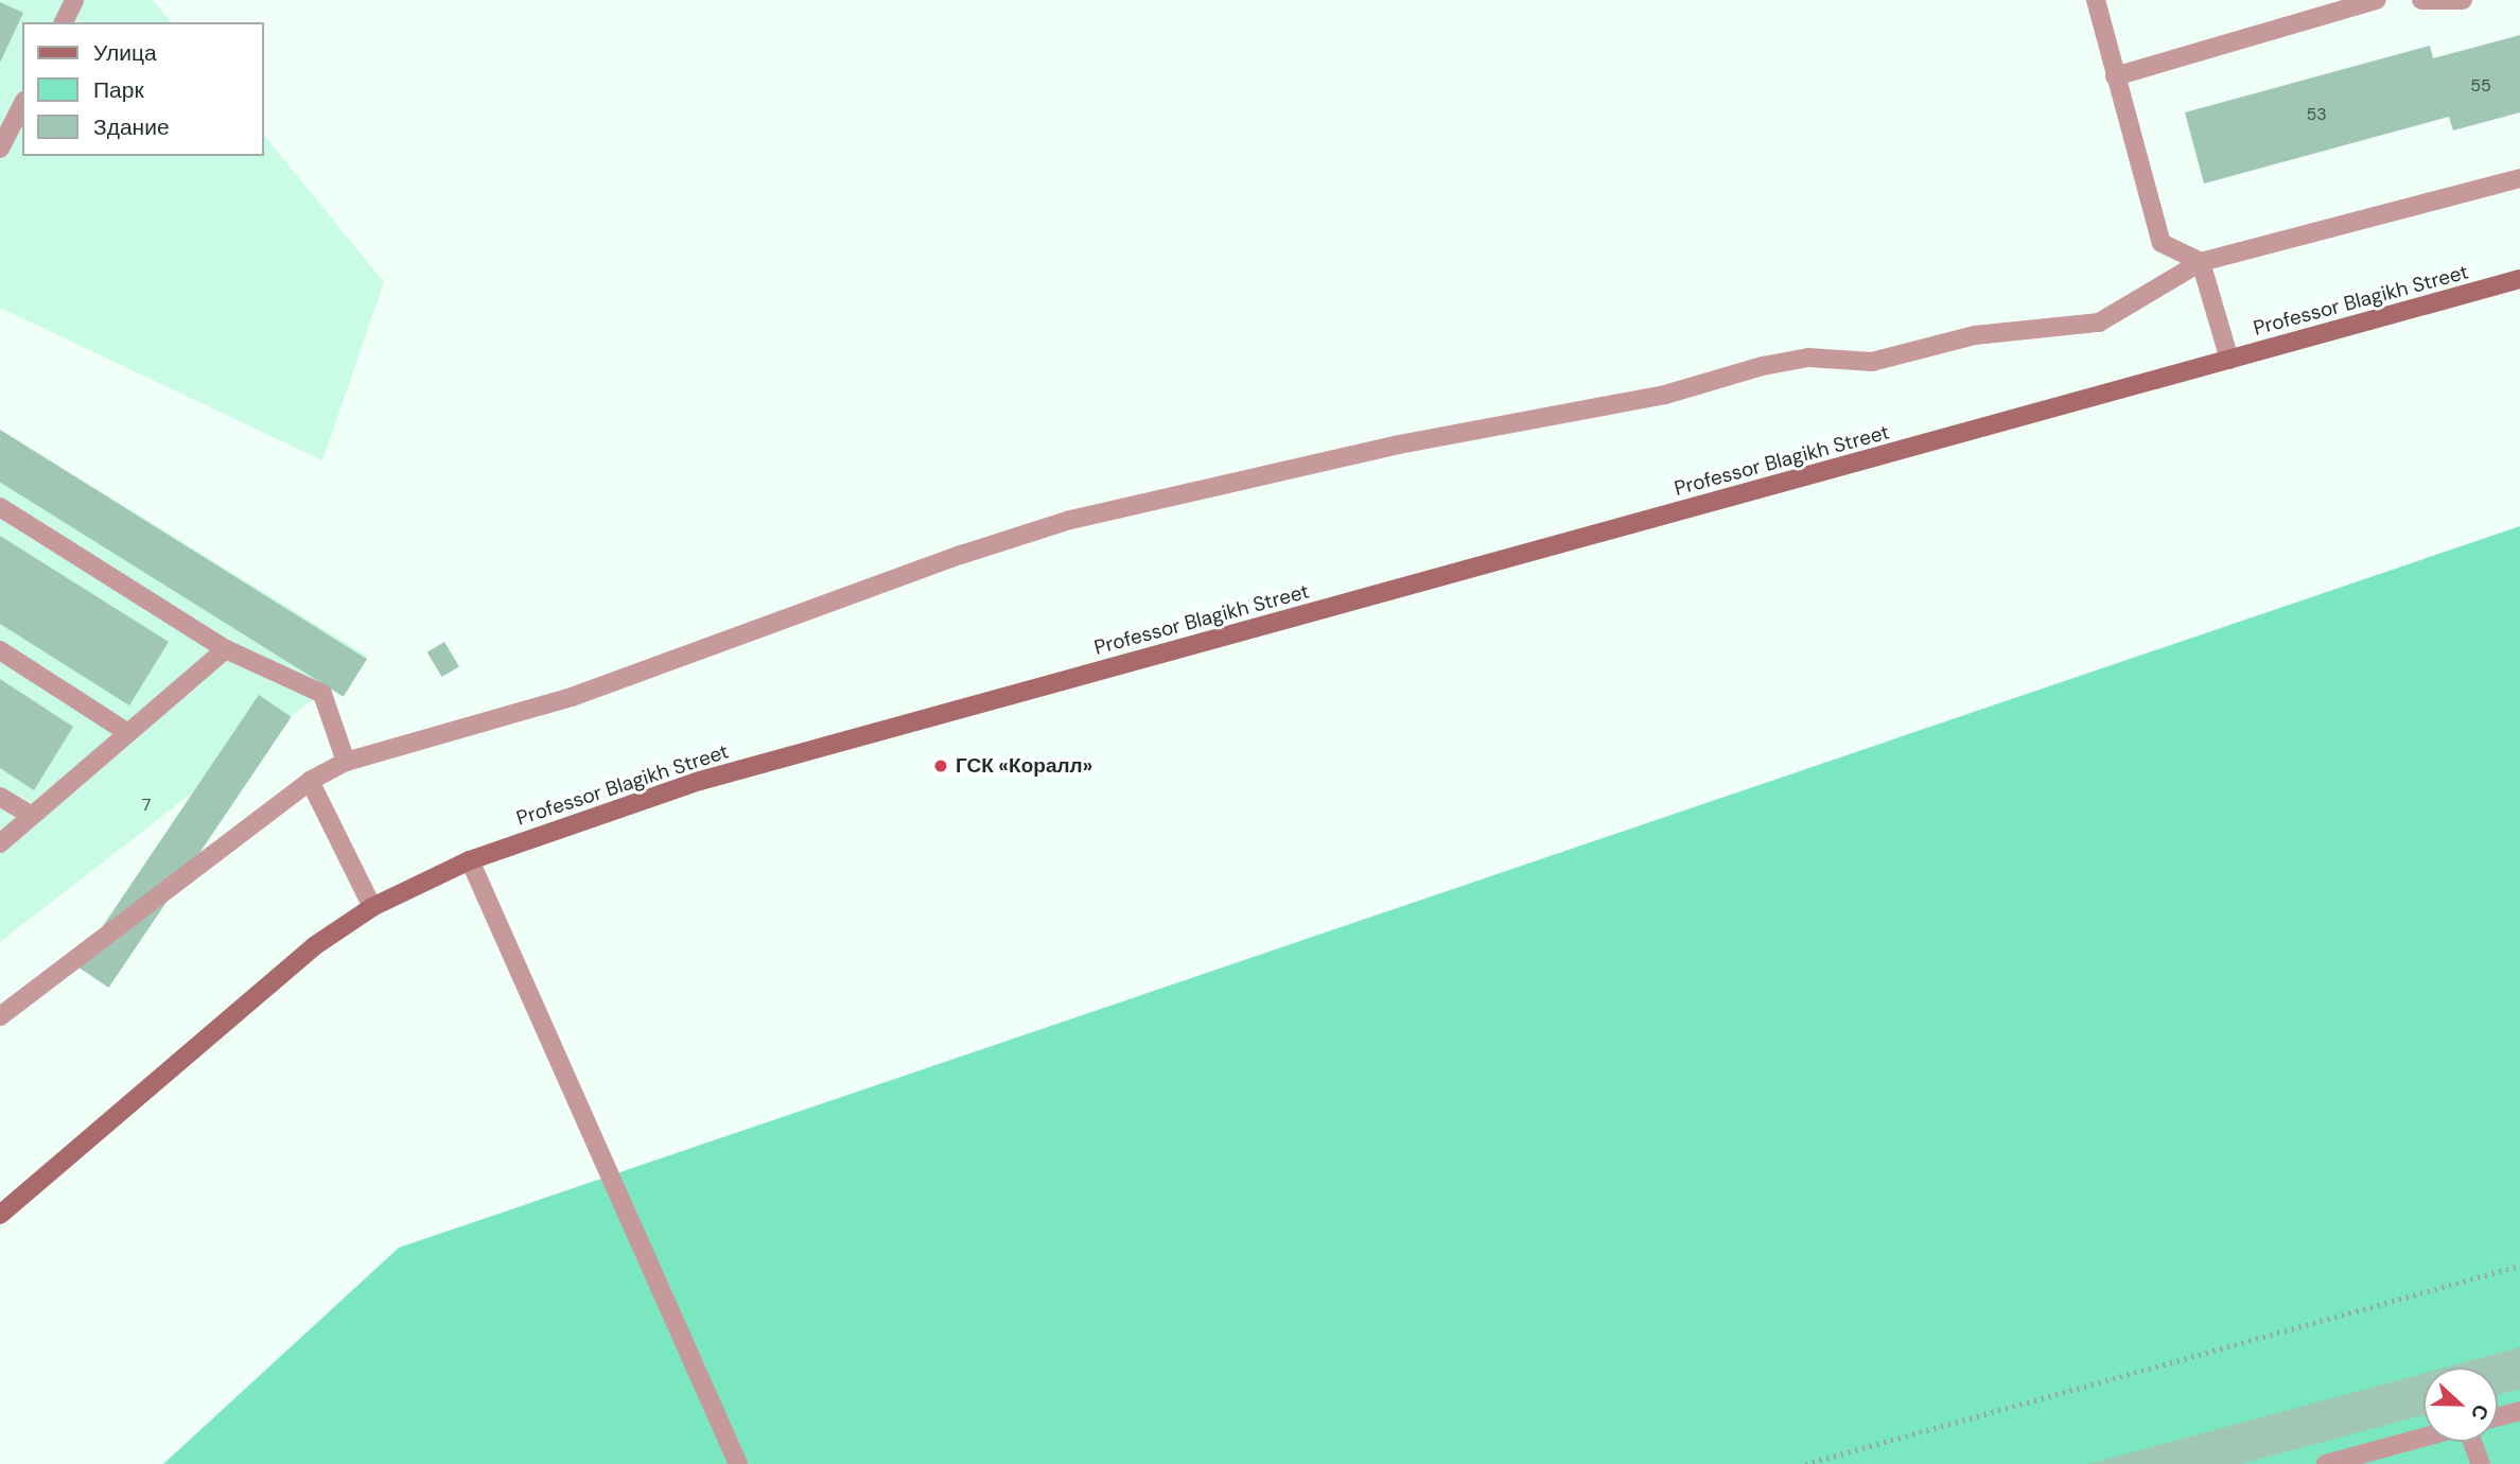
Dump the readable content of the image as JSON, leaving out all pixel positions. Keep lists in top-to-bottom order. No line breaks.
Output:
{"streets":{"main road":["Professor Blagikh Street"]},"places":["ГСК «Коралл»"],"house_numbers":["55","53","7"],"legend":["Улица","Парк","Здание"],"north":"right"}
